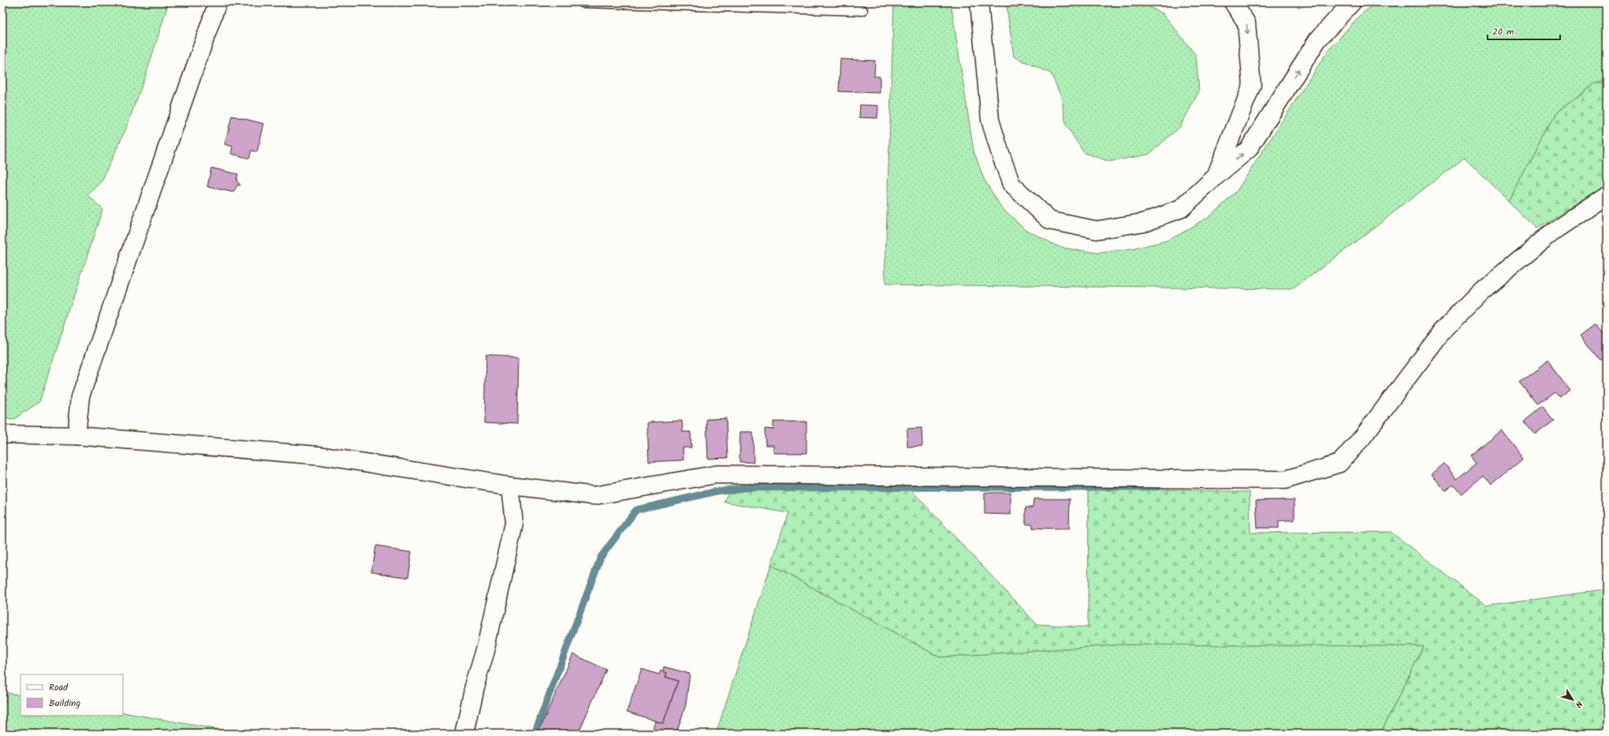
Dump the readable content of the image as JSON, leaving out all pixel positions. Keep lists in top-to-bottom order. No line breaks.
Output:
{"legend":["Road","Building"],"scale_bar":"20 m","north":"bottom right"}
